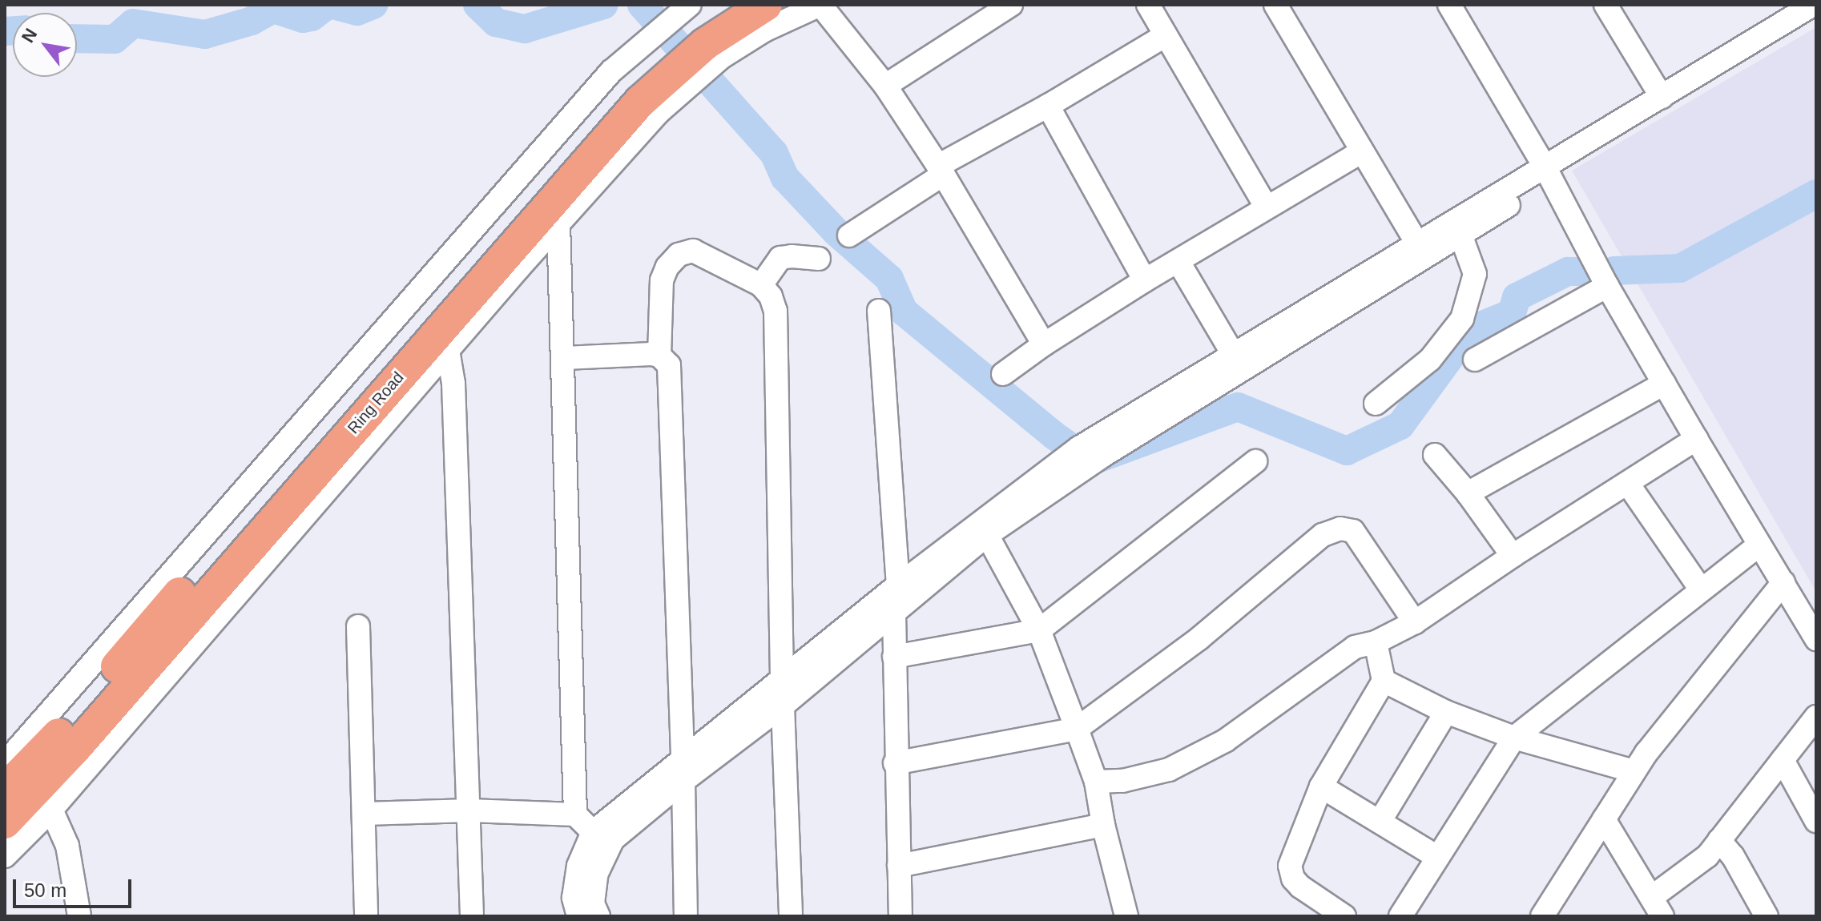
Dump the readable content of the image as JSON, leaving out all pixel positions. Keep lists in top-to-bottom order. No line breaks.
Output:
{"streets":{"highway":["Ring Road"]},"scale_bar":"50 m","north":"top left"}
